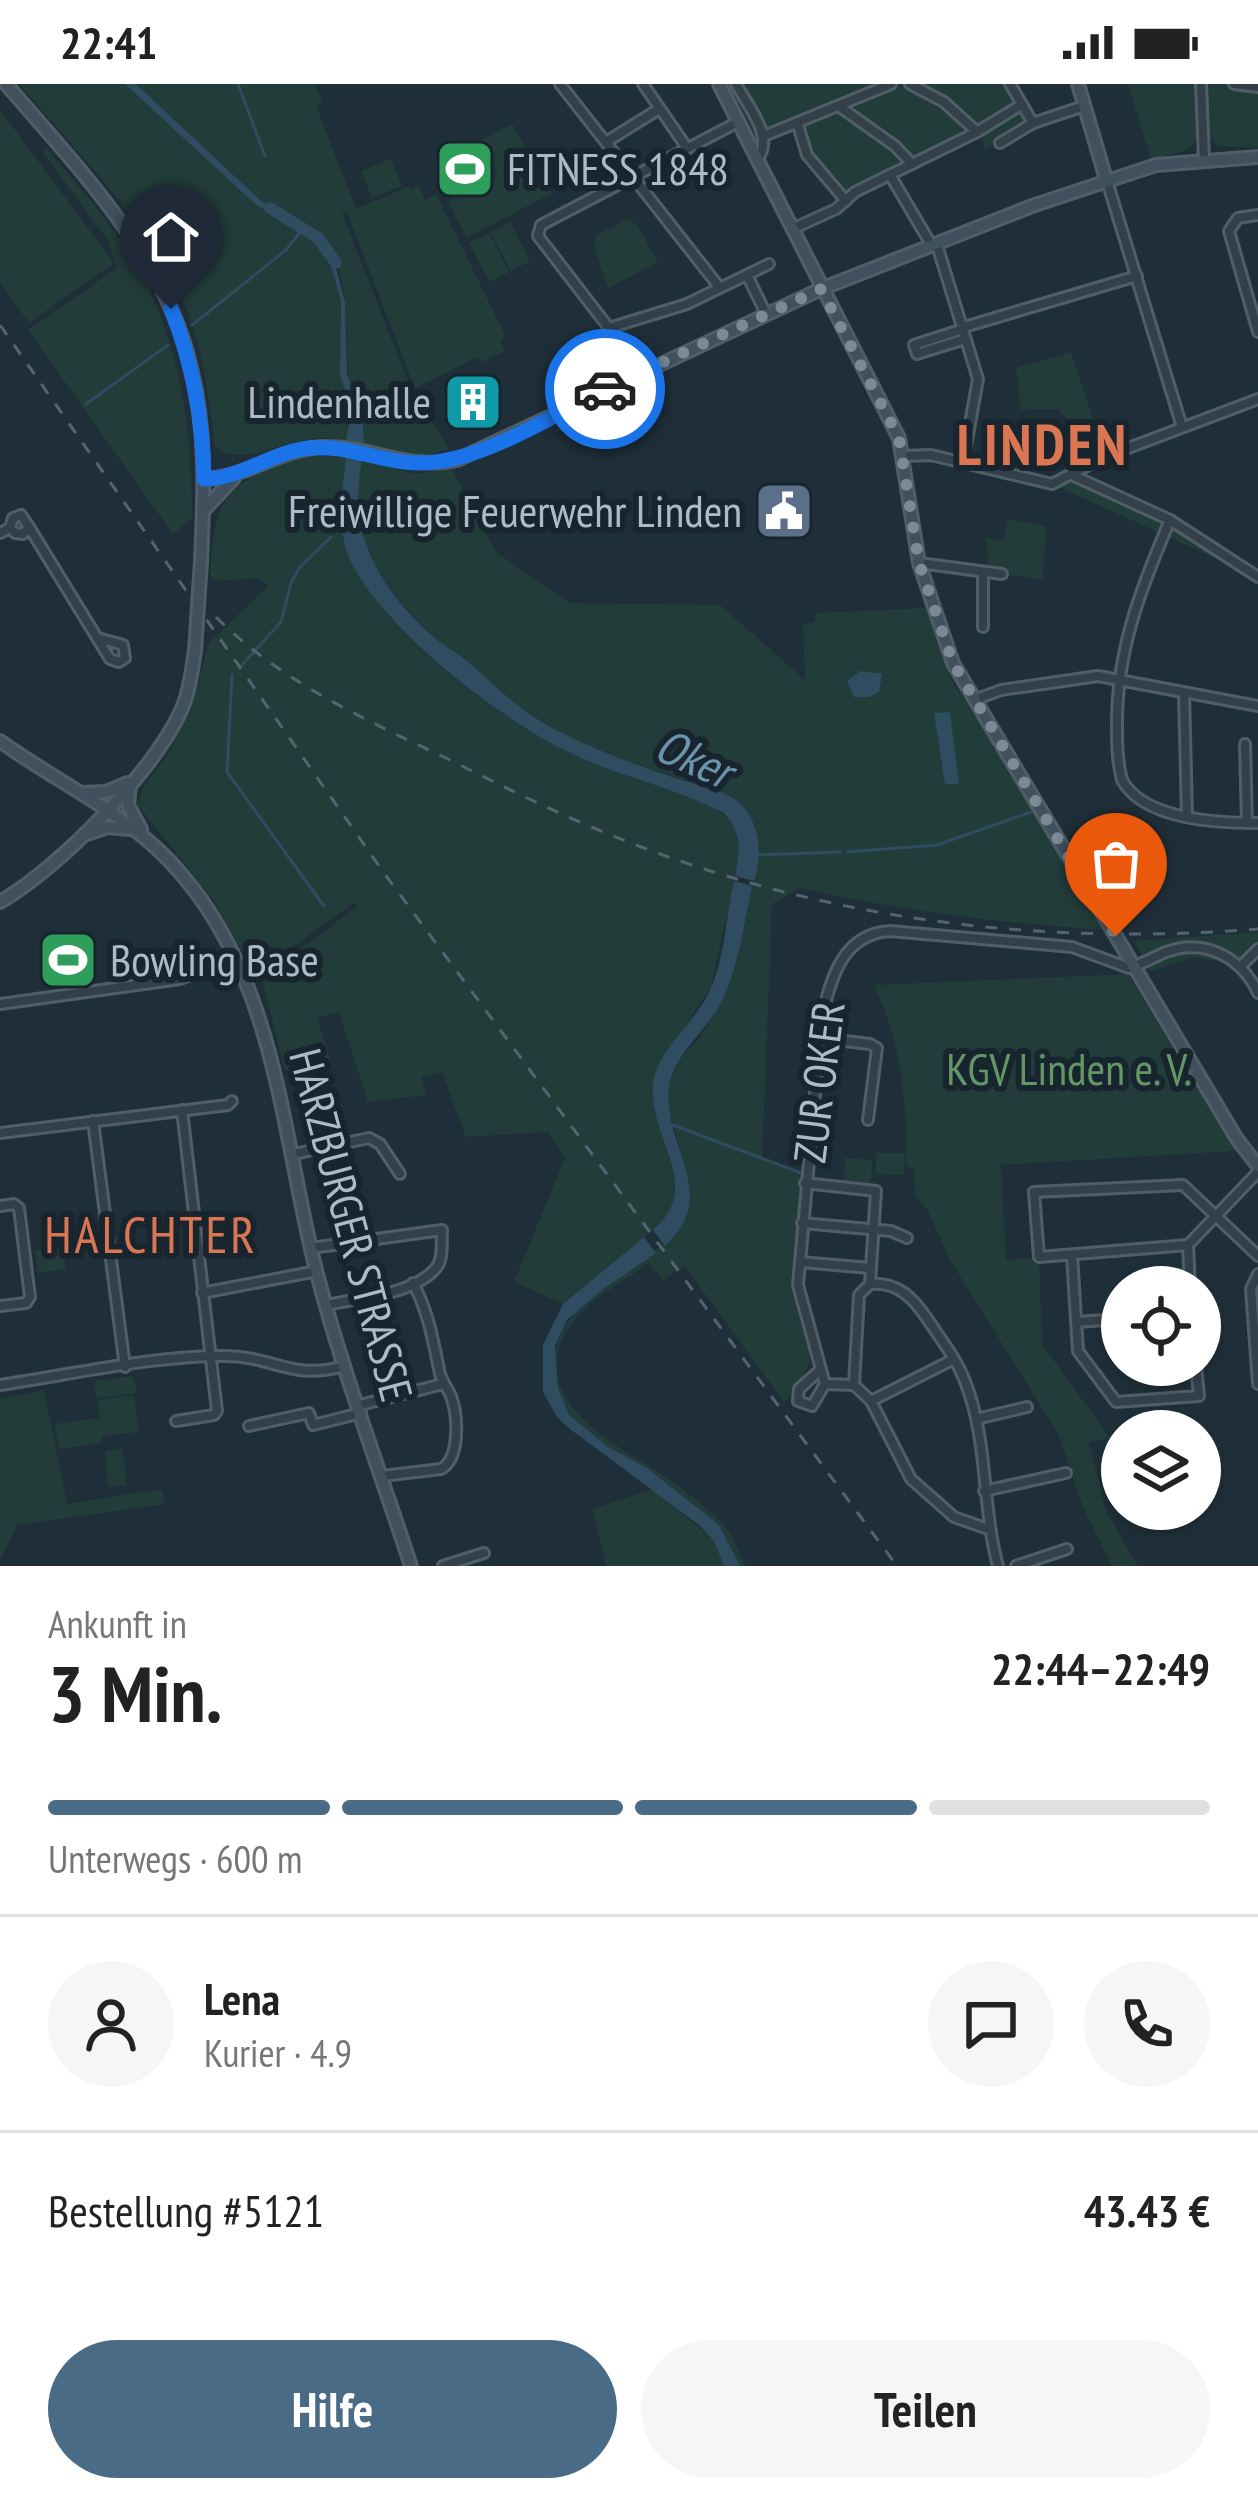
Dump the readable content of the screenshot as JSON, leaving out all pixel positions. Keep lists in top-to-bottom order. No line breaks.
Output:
{"streets":{"main road":["HARZBURGER STRASSE"],"street":["ZUR OKER"]},"districts":["LINDEN","HALCHTER"],"water":["Oker"],"parks":["KGV Linden e. V."],"places":{"sports":["FITNESS 1848","Bowling Base"],"building":["Lindenhalle"],"public building":["Freiwillige Feuerwehr Linden"]},"page":{"status":"22:41","heading":["3 Min.","Ankunft in","22:44–22:49"],"panel":["Lena","Kurier · 4.9","Bestellung #5121","43.43 €"],"bar":"Unterwegs · 600 m","buttons":["Hilfe","Teilen"]}}
